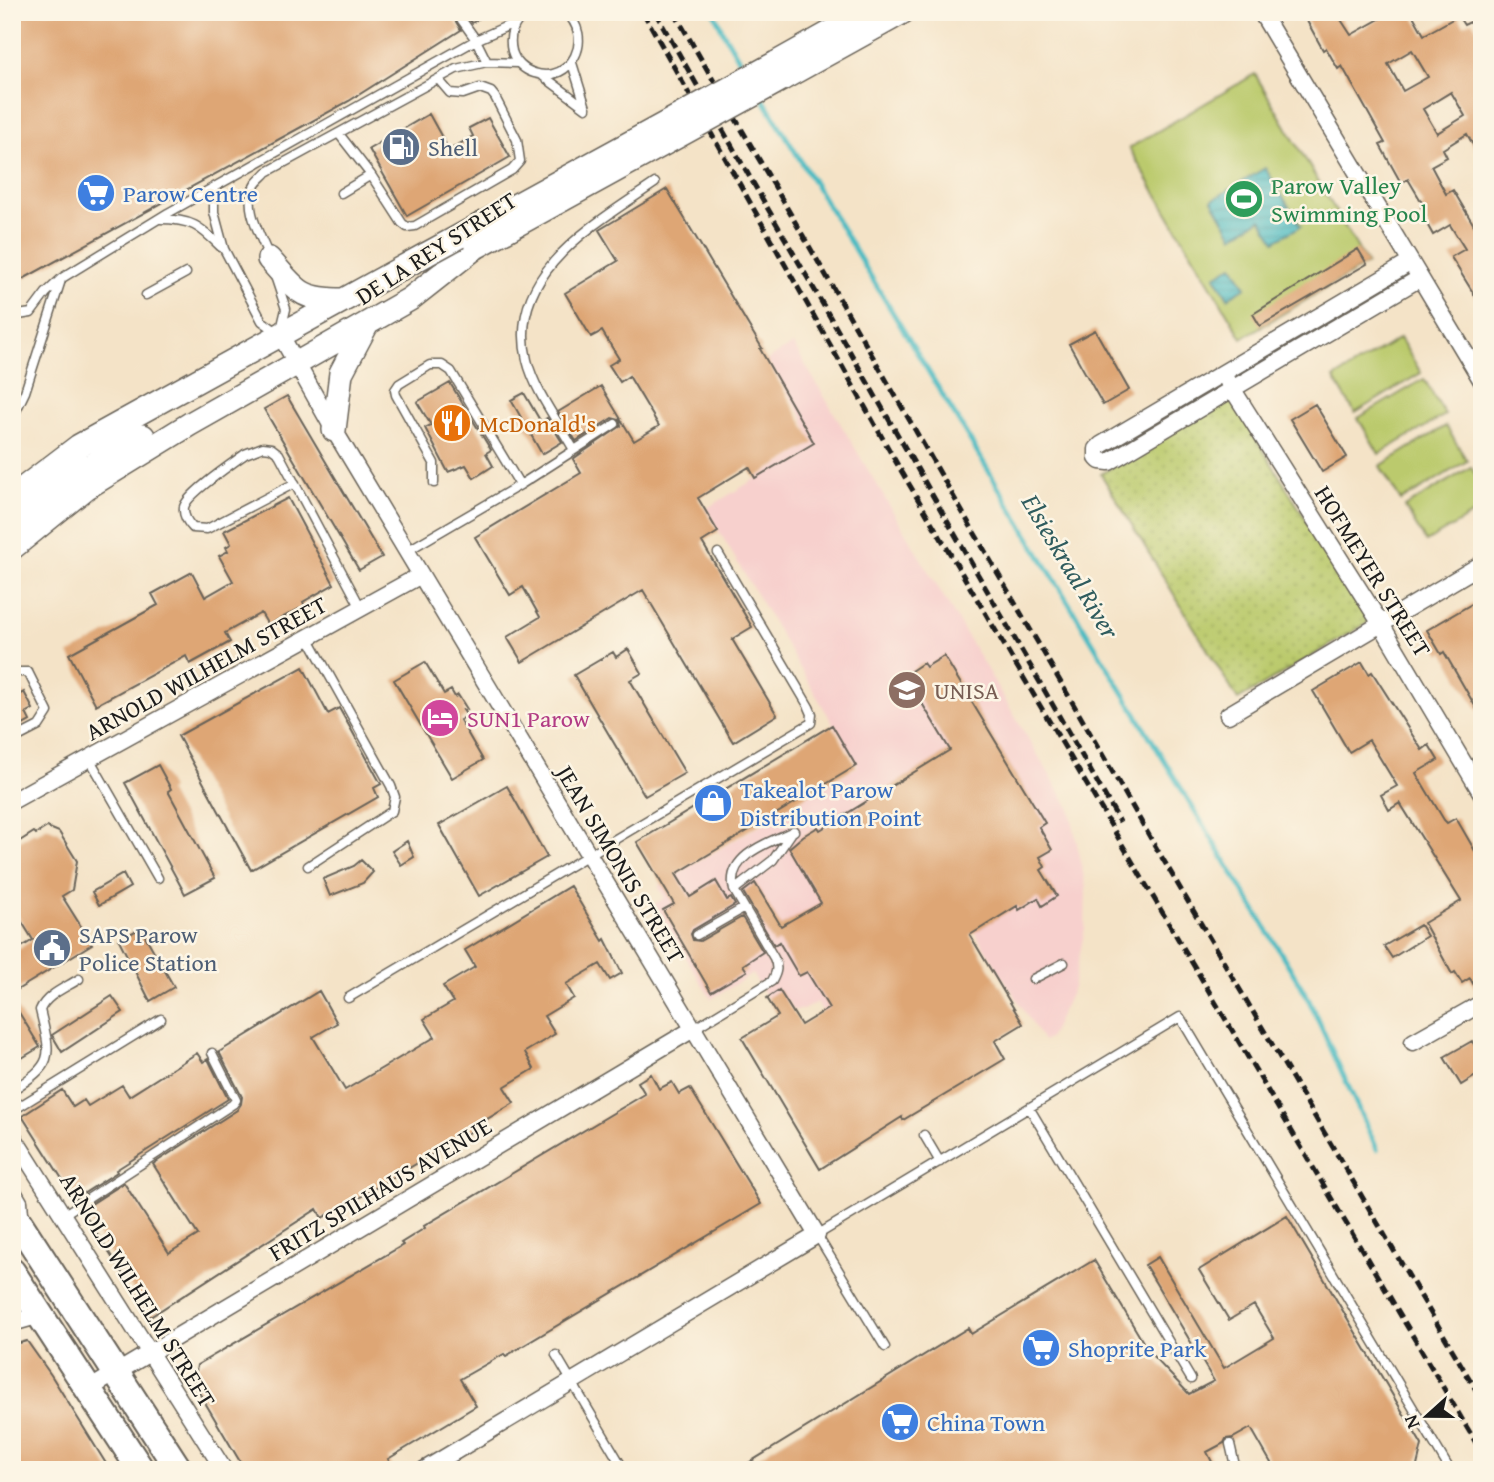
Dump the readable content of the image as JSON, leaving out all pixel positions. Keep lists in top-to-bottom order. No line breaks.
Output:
{"streets":{"main road":["DE LA REY STREET"],"street":["HOFMEYER STREET","ARNOLD WILHELM STREET","JEAN SIMONIS STREET","FRITZ SPILHAUS AVENUE"]},"crossings":[["DE LA REY STREET","JEAN SIMONIS STREET"],["ARNOLD WILHELM STREET","JEAN SIMONIS STREET"],["ARNOLD WILHELM STREET","FRITZ SPILHAUS AVENUE"],["JEAN SIMONIS STREET","FRITZ SPILHAUS AVENUE"]],"water":["Elsieskraal River"],"places":{"fuel station":["Shell"],"supermarket":["Parow Centre","Shoprite Park","China Town"],"sports":["Parow Valley Swimming Pool"],"restaurant":["McDonald's"],"school or university":["UNISA"],"hotel":["SUN1 Parow"],"shop":["Takealot Parow Distribution Point"],"public building":["SAPS Parow Police Station"]},"north":"left"}
